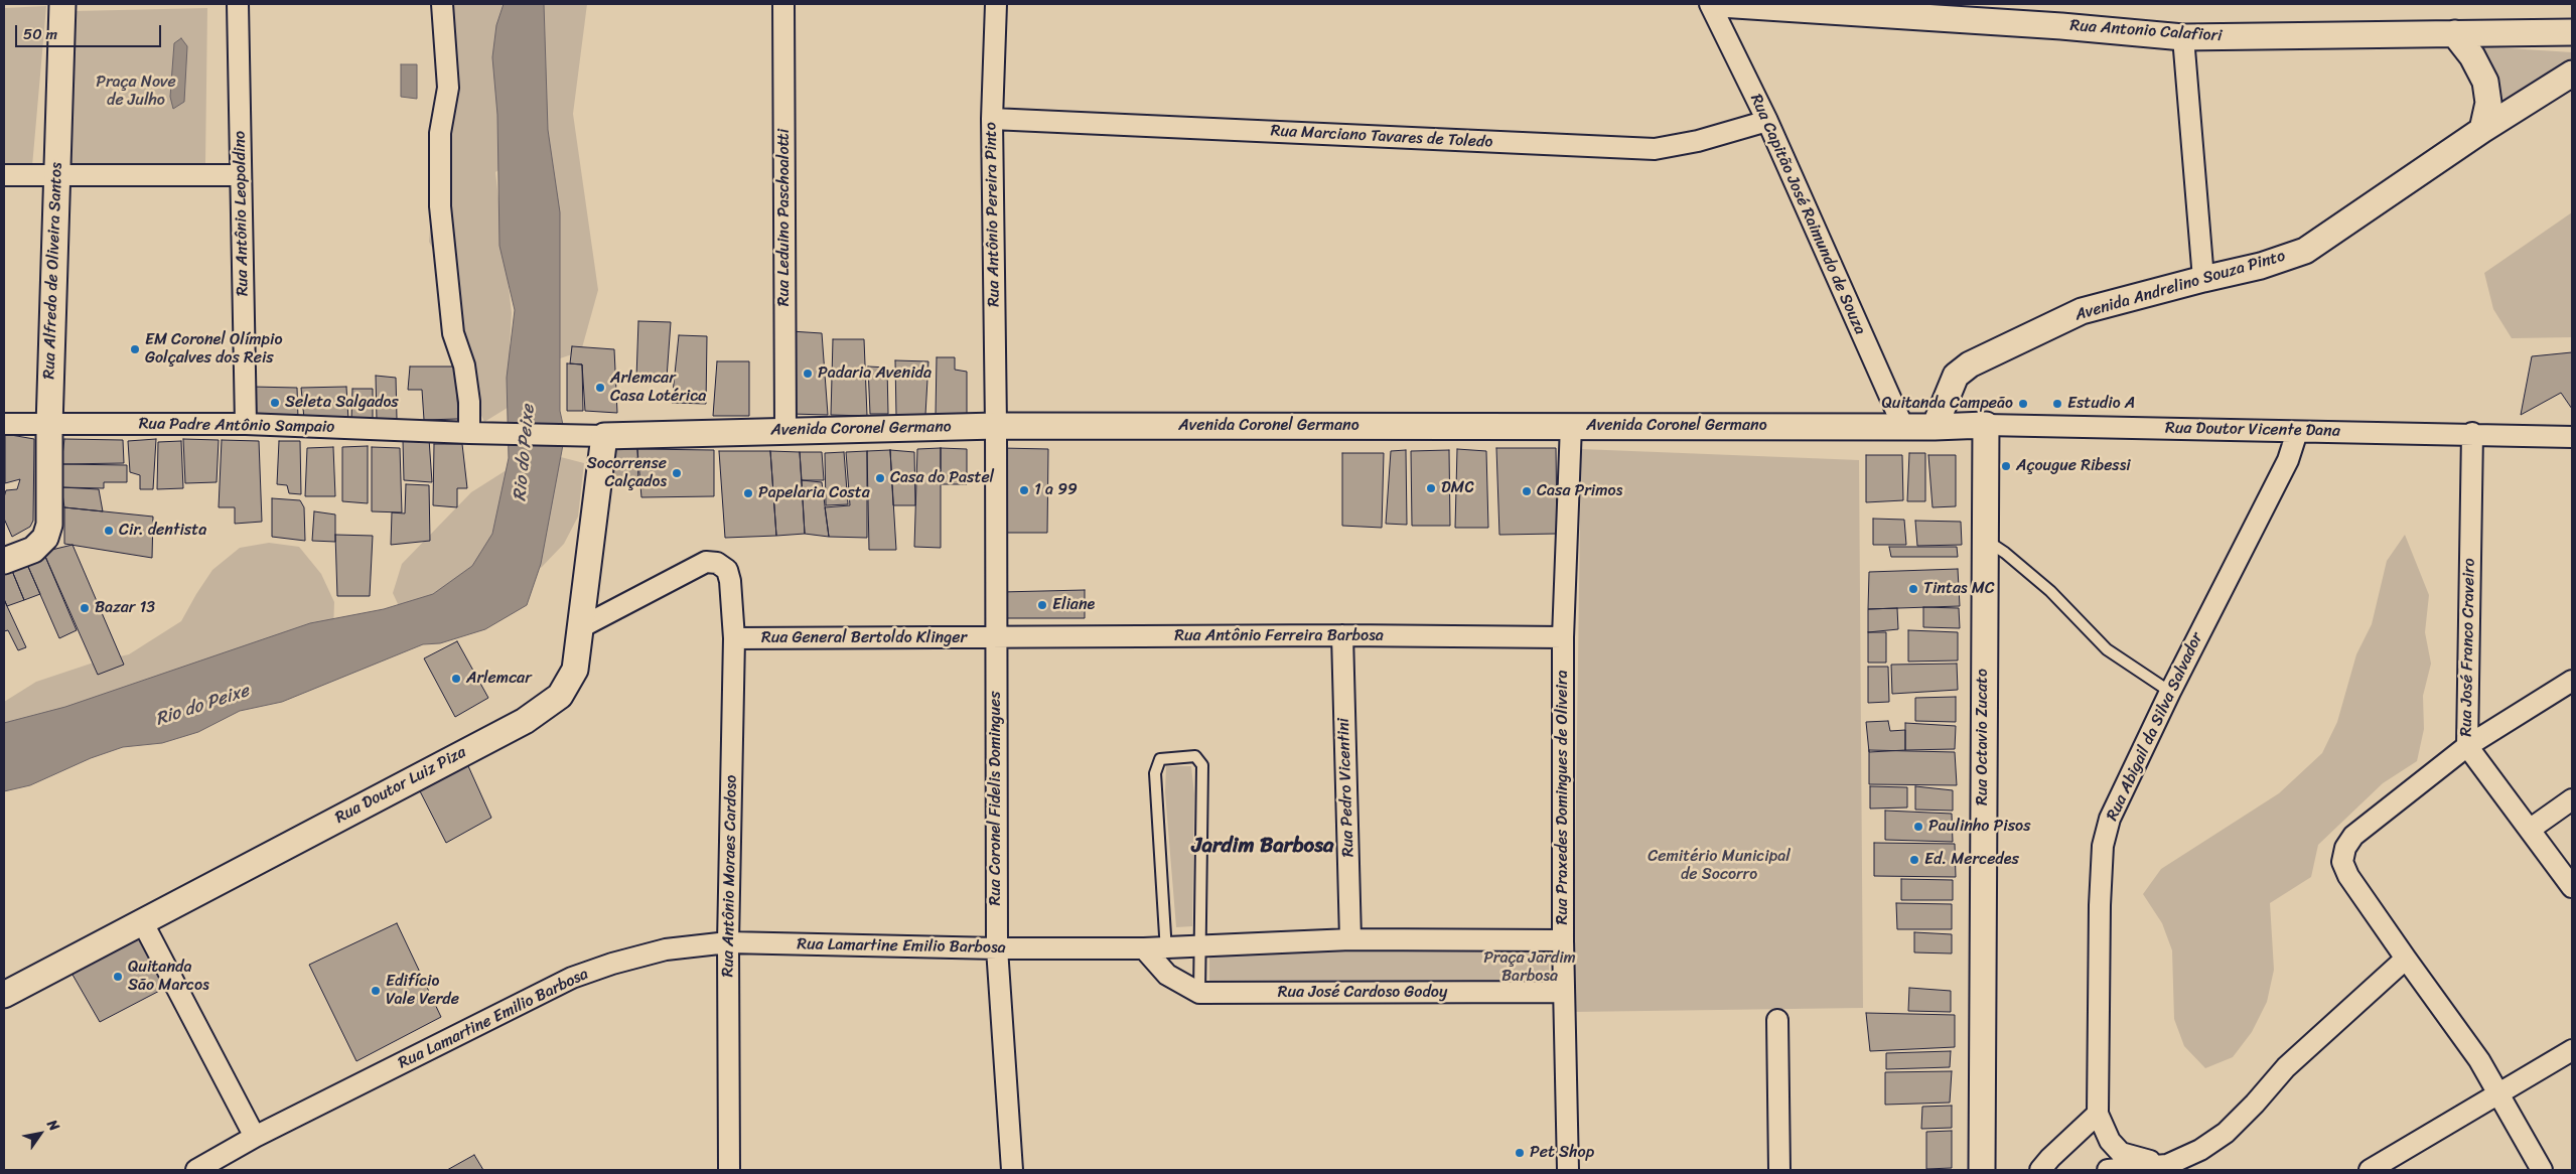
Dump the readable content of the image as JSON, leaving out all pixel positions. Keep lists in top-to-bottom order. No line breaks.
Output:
{"streets":{"street":["Rua Antonio Calafiori","Rua Marciano Tavares de Toledo","Rua Antônio Leopoldino","Rua Antônio Pereira Pinto","Rua Capitão José Raimundo de Souza","Rua Leduino Paschoalotti","Rua Alfredo de Oliveira Santos","Avenida Andrelino Souza Pinto","Rua Padre Antônio Sampaio","Avenida Coronel Germano","Rua Doutor Vicente Dana","Rua Antônio Ferreira Barbosa","Rua General Bertoldo Klinger","Rua José Franco Craveiro","Rua Abigail da Silva Salvador","Rua Octavio Zucato","Rua Doutor Luiz Piza","Rua Pedro Vicentini","Rua Praxedes Domingues de Oliveira","Rua Coronel Fidelis Domingues","Rua Antônio Moraes Cardoso","Rua Lamartine Emilio Barbosa","Rua José Cardoso Godoy"]},"crossings":[["Rua Marciano Tavares de Toledo","Rua Antônio Pereira Pinto"],["Rua Marciano Tavares de Toledo","Rua Capitão José Raimundo de Souza"],["Rua Antônio Leopoldino","Rua Padre Antônio Sampaio"],["Rua Antônio Pereira Pinto","Avenida Coronel Germano"],["Rua Antônio Pereira Pinto","Rua Coronel Fidelis Domingues"],["Rua Capitão José Raimundo de Souza","Avenida Coronel Germano"],["Rua Leduino Paschoalotti","Avenida Coronel Germano"],["Rua Alfredo de Oliveira Santos","Rua Padre Antônio Sampaio"],["Avenida Andrelino Souza Pinto","Avenida Coronel Germano"],["Avenida Andrelino Souza Pinto","Rua Doutor Vicente Dana"],["Rua Padre Antônio Sampaio","Avenida Coronel Germano"],["Rua Padre Antônio Sampaio","Rua Doutor Luiz Piza"],["Avenida Coronel Germano","Rua Doutor Vicente Dana"],["Avenida Coronel Germano","Rua Doutor Luiz Piza"],["Avenida Coronel Germano","Rua Praxedes Domingues de Oliveira"],["Avenida Coronel Germano","Rua Coronel Fidelis Domingues"],["Rua Doutor Vicente Dana","Rua José Franco Craveiro"],["Rua Doutor Vicente Dana","Rua Abigail da Silva Salvador"],["Rua Doutor Vicente Dana","Rua Octavio Zucato"],["Rua Antônio Ferreira Barbosa","Rua General Bertoldo Klinger"],["Rua Antônio Ferreira Barbosa","Rua Pedro Vicentini"],["Rua Antônio Ferreira Barbosa","Rua Praxedes Domingues de Oliveira"],["Rua Antônio Ferreira Barbosa","Rua Coronel Fidelis Domingues"],["Rua General Bertoldo Klinger","Rua Coronel Fidelis Domingues"],["Rua General Bertoldo Klinger","Rua Antônio Moraes Cardoso"],["Rua Doutor Luiz Piza","Rua Antônio Moraes Cardoso"],["Rua Praxedes Domingues de Oliveira","Rua José Cardoso Godoy"],["Rua Coronel Fidelis Domingues","Rua Lamartine Emilio Barbosa"],["Rua Antônio Moraes Cardoso","Rua Lamartine Emilio Barbosa"],["Rua Lamartine Emilio Barbosa","Rua José Cardoso Godoy"]],"districts":["Jardim Barbosa"],"water":["Rio do Peixe"],"parks":["Praça Nove de Julho","Cemitério Municipal de Socorro","Praça Jardim Barbosa"],"places":["EM Coronel Olímpio Golçalves dos Reis","Padaria Avenida","Arlemcar Casa Lotérica","Seleta Salgados","Quitanda Campeão","Estudio A","Açougue Ribessi","Socorrense Calçados","Casa do Pastel","DMC","1 a 99","Casa Primos","Papelaria Costa","Cir. dentista","Tintas MC","Eliane","Bazar 13","Arlemcar","Paulinho Pisos","Ed. Mercedes","Quitanda São Marcos","Edifício Vale Verde","Pet Shop"],"scale_bar":"50 m","north":"top right"}
